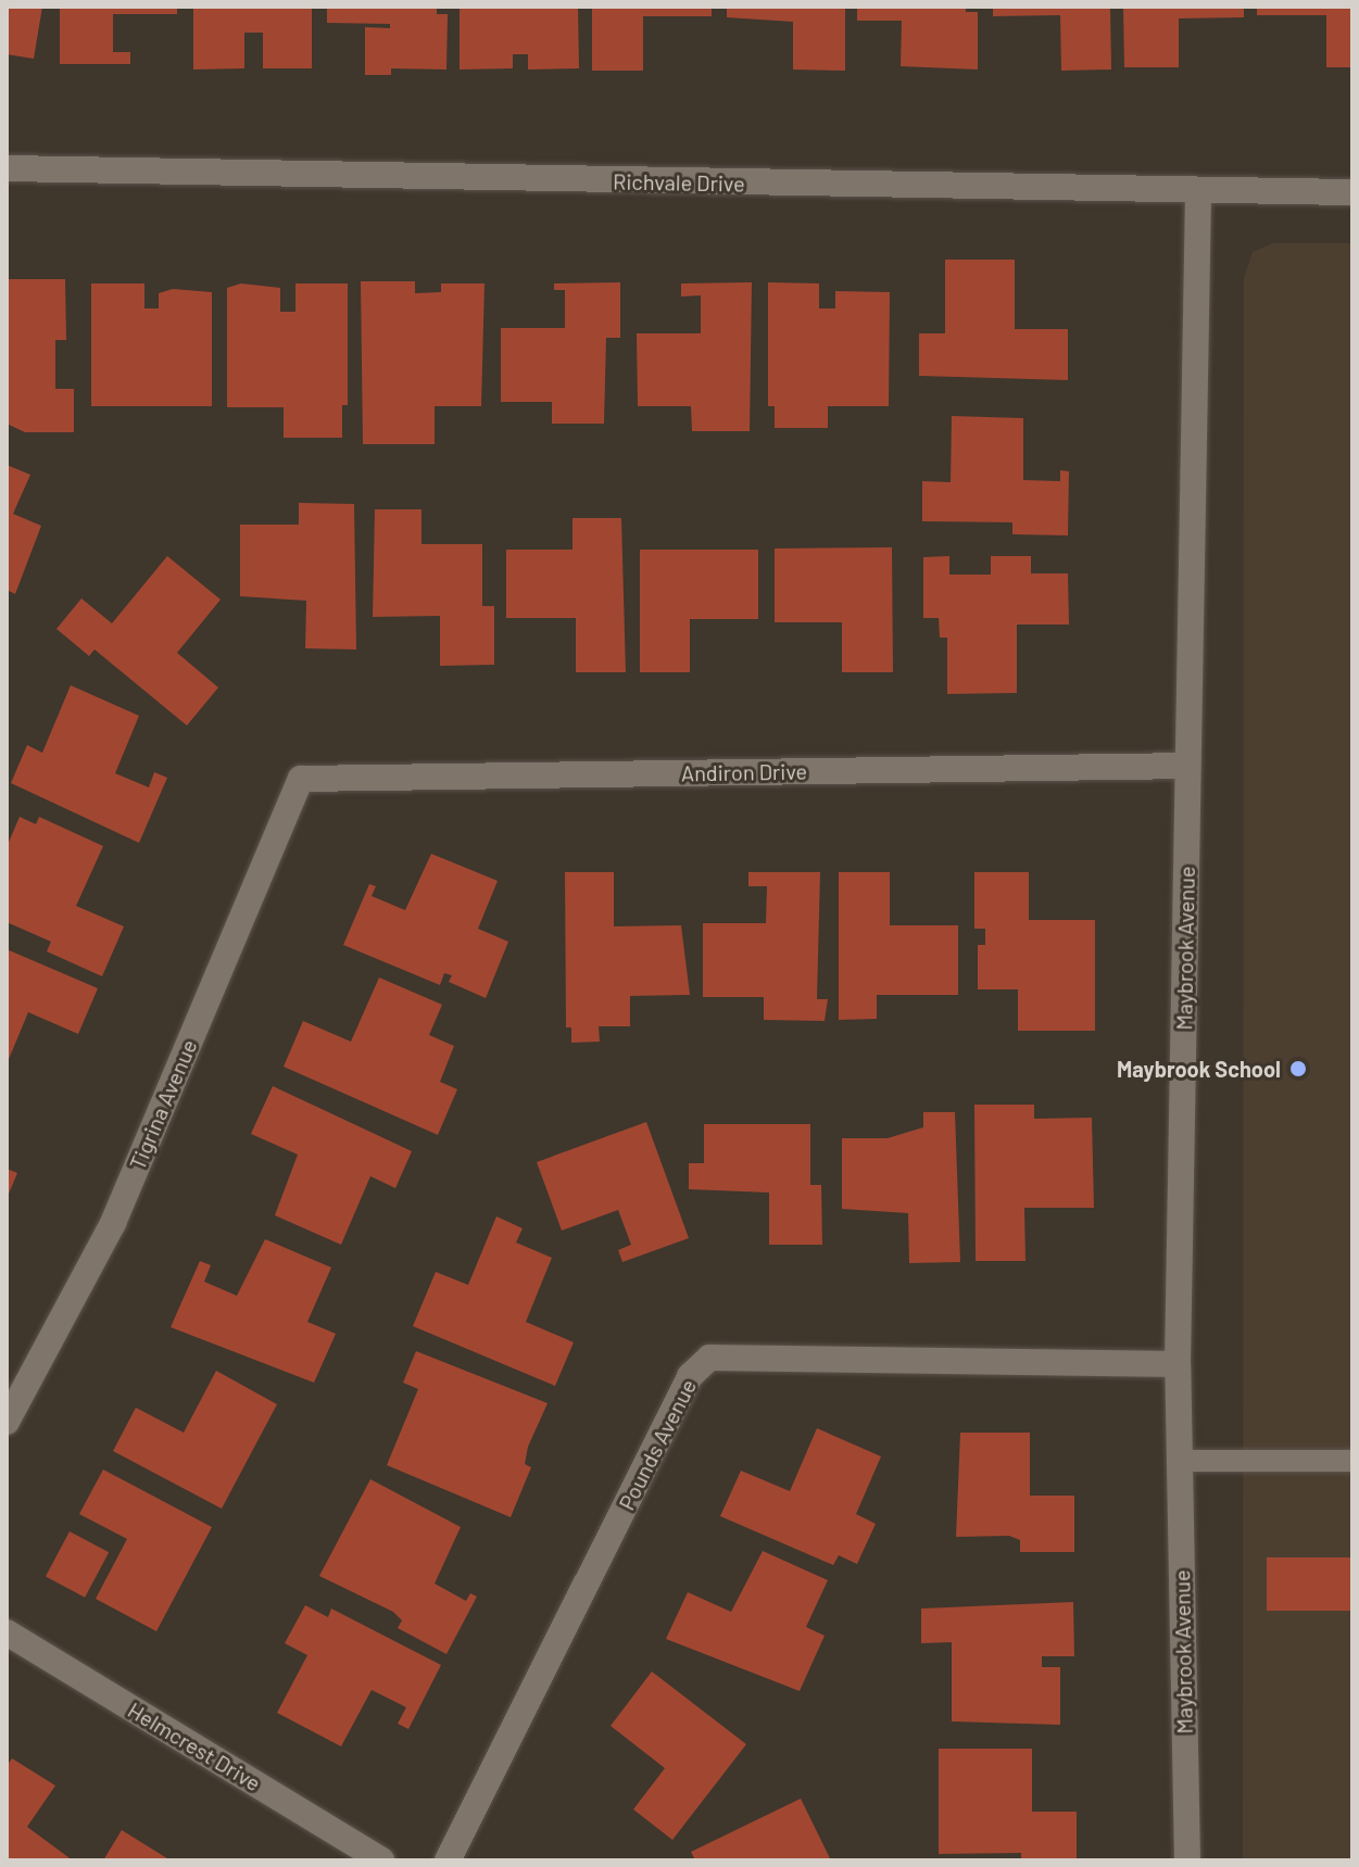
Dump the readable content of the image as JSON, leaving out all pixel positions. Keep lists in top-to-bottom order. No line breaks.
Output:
{"streets":{"street":["Richvale Drive","Andiron Drive","Maybrook Avenue","Tigrina Avenue","Pounds Avenue","Helmcrest Drive"]},"crossings":[["Richvale Drive","Maybrook Avenue"],["Andiron Drive","Maybrook Avenue"],["Andiron Drive","Tigrina Avenue"],["Maybrook Avenue","Pounds Avenue"]],"places":["Maybrook School"]}
